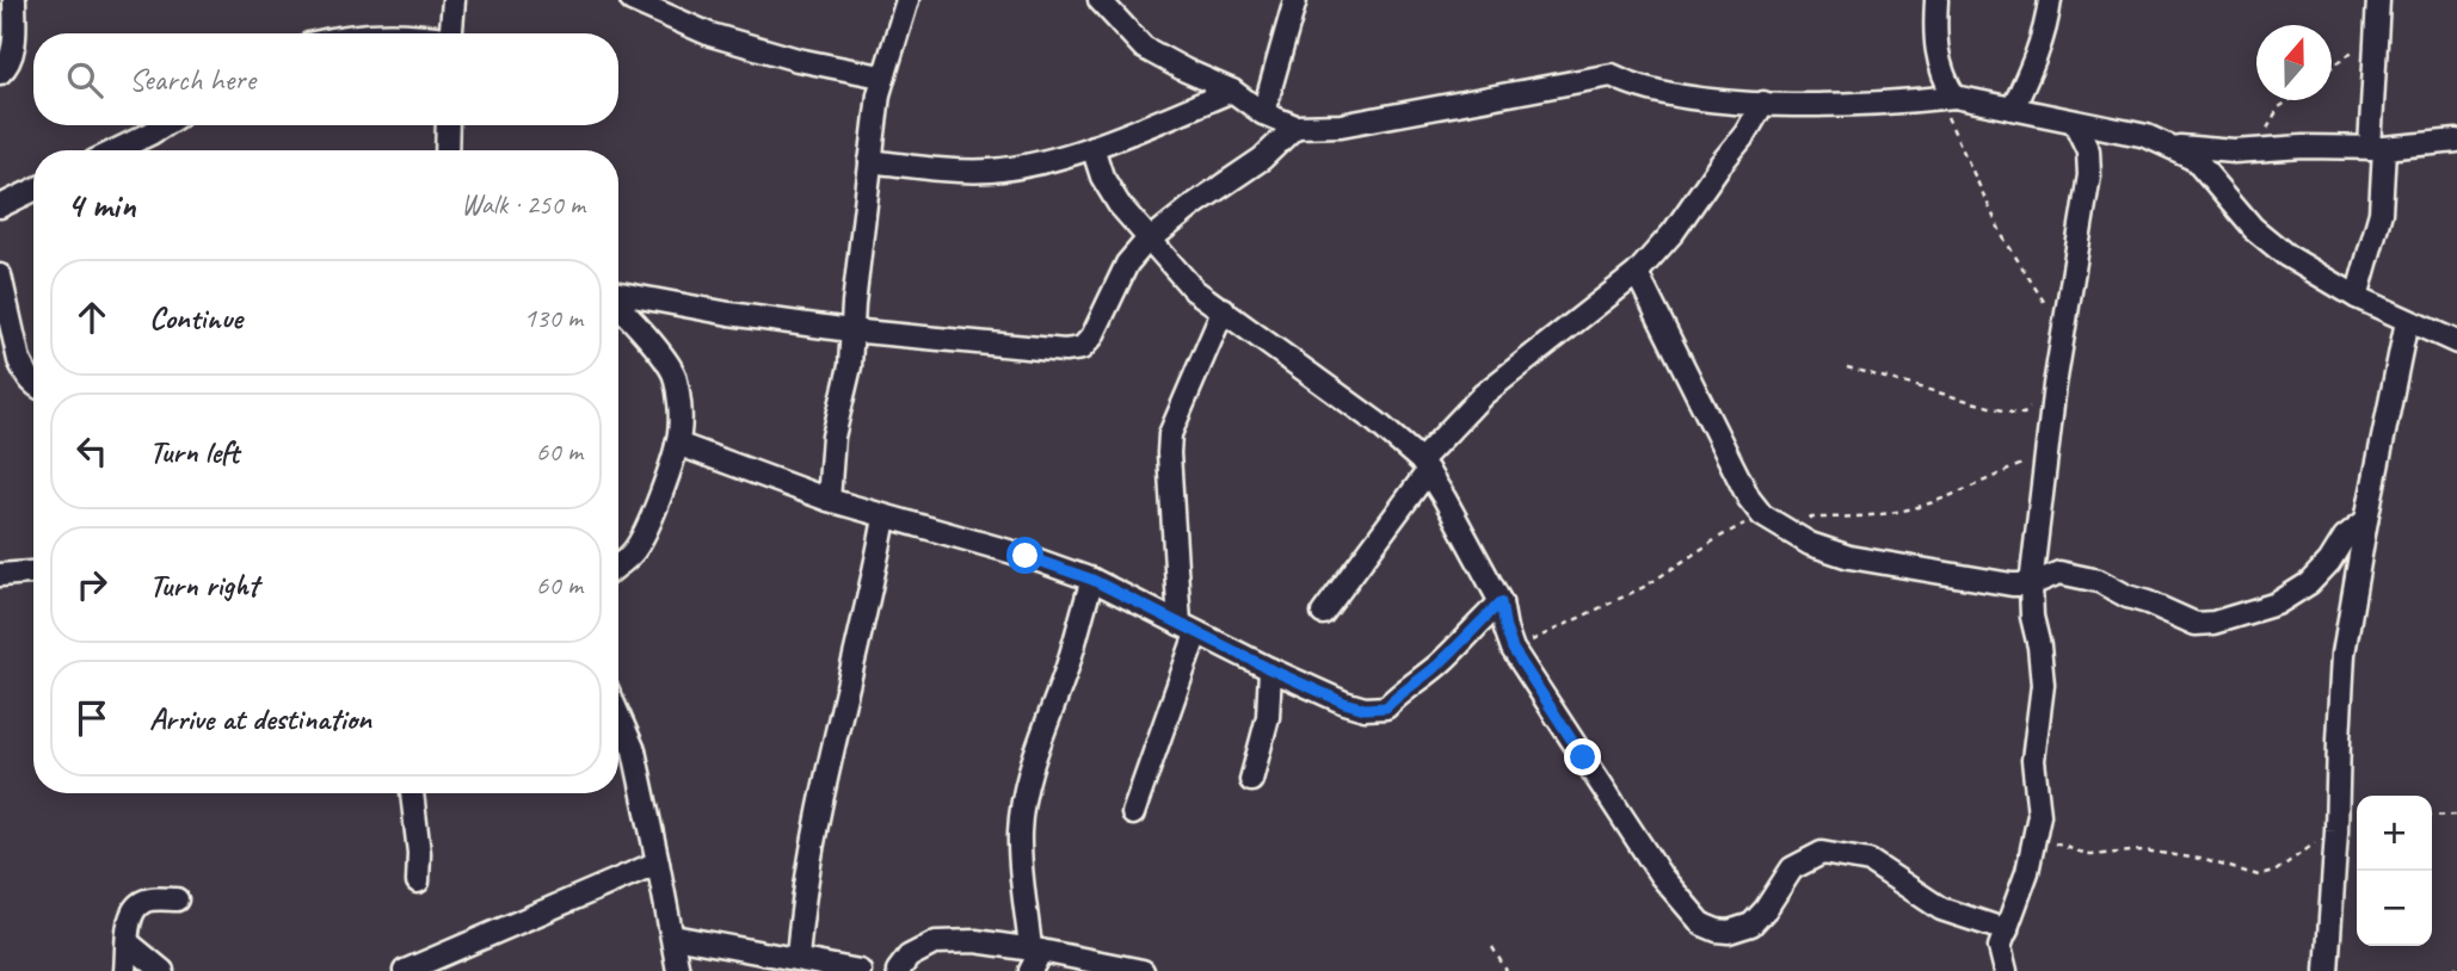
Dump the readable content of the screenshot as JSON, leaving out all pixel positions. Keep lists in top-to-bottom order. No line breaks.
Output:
{"north":"top","page":{"search":"Search here","heading":["4 min","Walk · 250 m"],"list":[["Continue","130 m"],["Turn left","60 m"],["Turn right","60 m"],"Arrive at destination"],"map_buttons":["+","−"]}}
